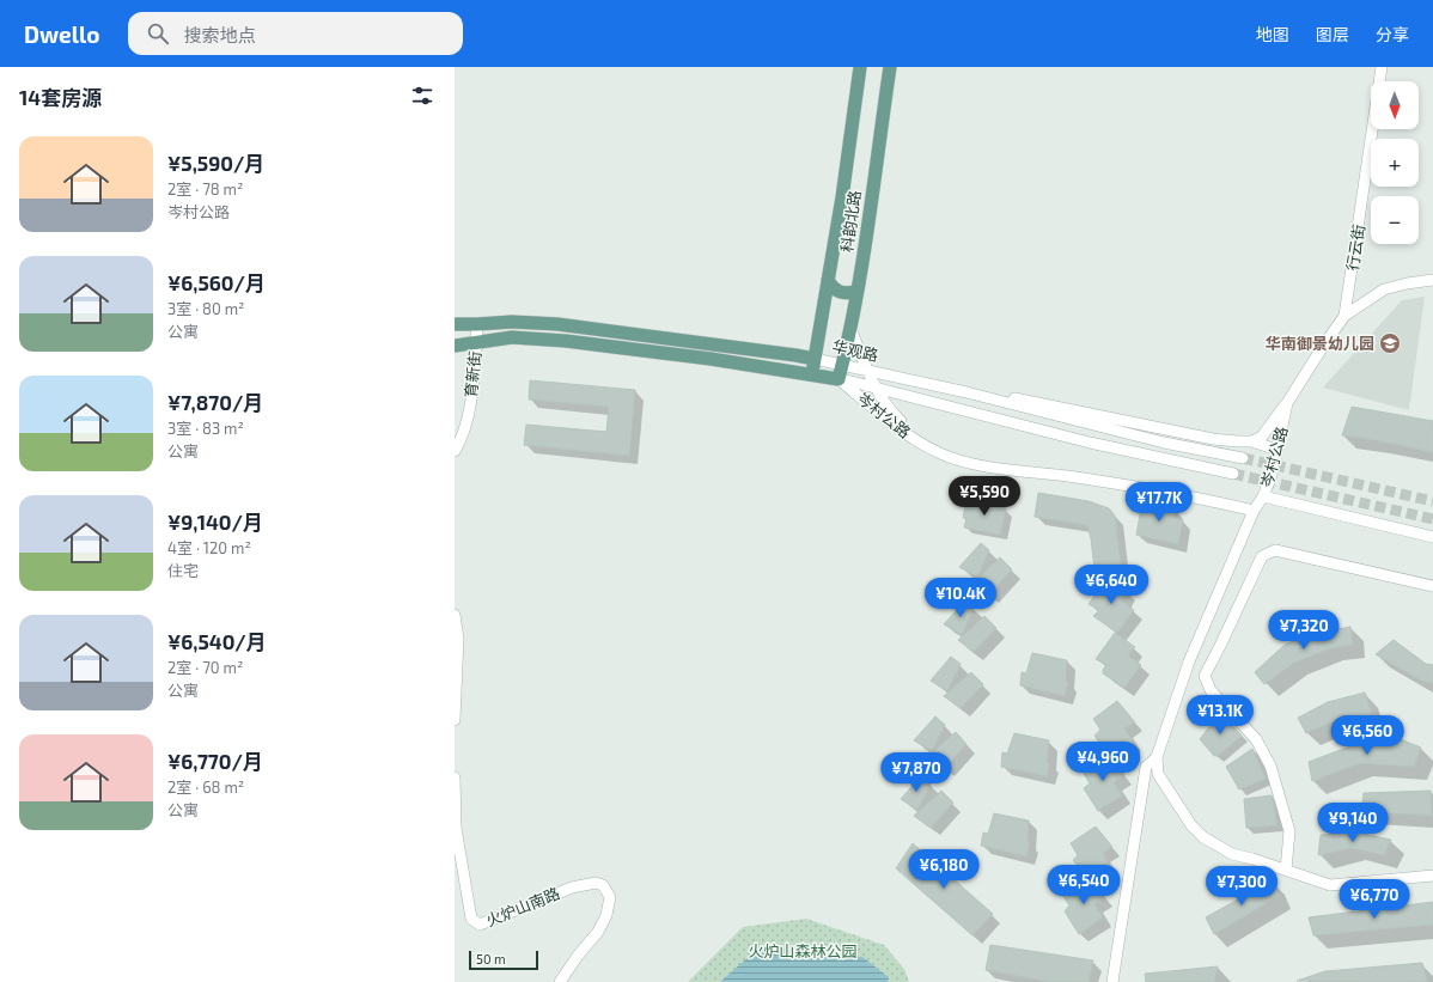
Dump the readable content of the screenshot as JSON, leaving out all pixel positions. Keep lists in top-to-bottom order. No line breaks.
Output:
{"streets":{"main road":["科韵北路","华观路"],"street":["行云街","育新街","岑村公路","火炉山南路"]},"crossings":[["科韵北路","华观路"],["科韵北路","岑村公路"],["行云街","岑村公路"],["华观路","育新街"],["华观路","岑村公路"]],"parks":["火炉山森林公园"],"places":{"school or university":["华南御景幼儿园"]},"scale_bar":"50 m","north":"bottom","page":{"header":"Dwello","search":"搜索地点","nav":["地图","图层","分享"],"heading":"14套房源","map_buttons":["+","−"],"list":[{"name":"¥5,590/月","note":"2室 · 78 m² · 岑村公路"},{"name":"¥6,560/月","note":"3室 · 80 m² · 公寓"},{"name":"¥7,870/月","note":"3室 · 83 m² · 公寓"},{"name":"¥9,140/月","note":"4室 · 120 m² · 住宅"},{"name":"¥6,540/月","note":"2室 · 70 m² · 公寓"},{"name":"¥6,770/月","note":"2室 · 68 m² · 公寓"}],"price":["¥5,590","¥17.7K","¥6,640","¥10.4K","¥7,320","¥13.1K","¥6,560","¥4,960","¥7,870","¥9,140","¥6,180","¥6,540","¥7,300","¥6,770"],"scale":"50 m"}}
